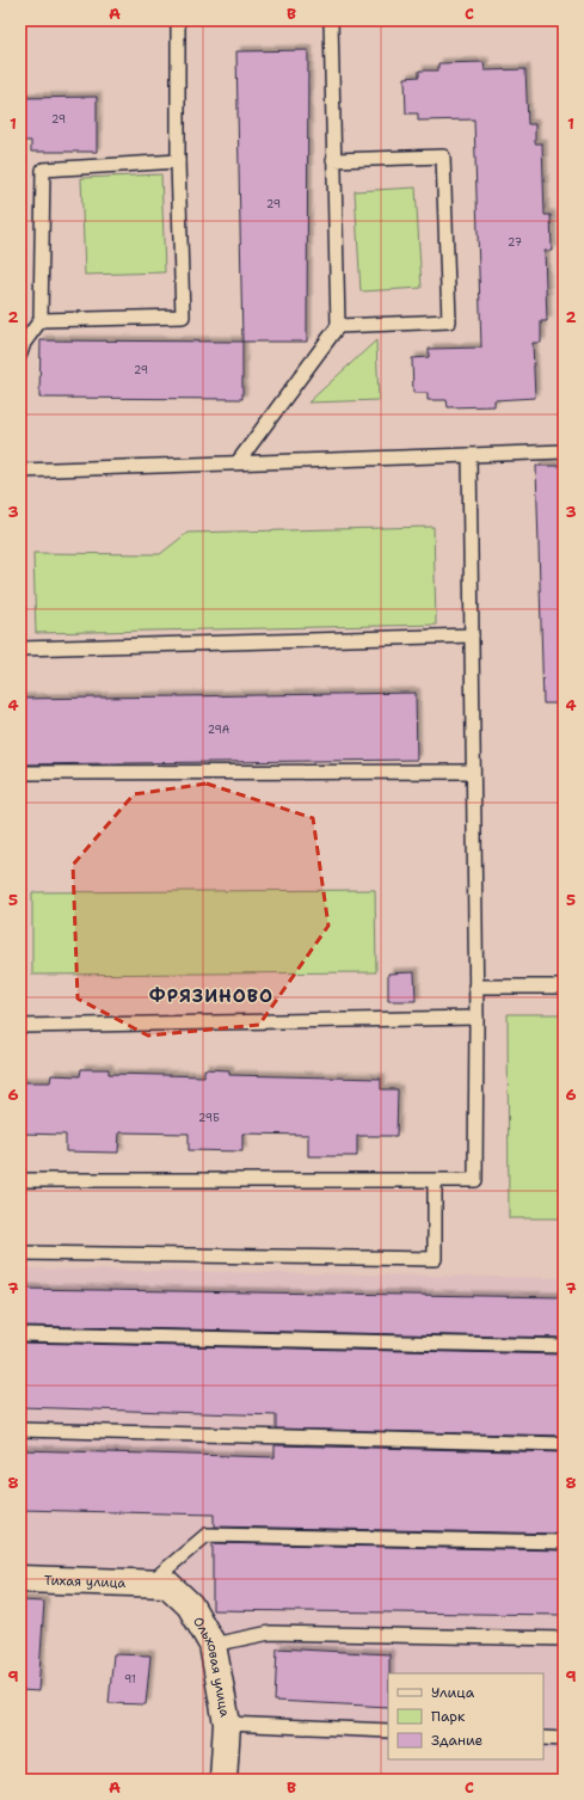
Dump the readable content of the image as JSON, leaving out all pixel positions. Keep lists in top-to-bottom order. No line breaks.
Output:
{"streets":{"street":["Тихая улица","Ольховая улица"]},"crossings":[["Тихая улица","Ольховая улица"]],"districts":["ФРЯЗИНОВО"],"house_numbers":["29","29","27","29","29А","29Б","91"],"legend":["Улица","Парк","Здание"],"grid":{"columns":["A","B","C"],"rows":["1","2","3","4","5","6","7","8","9"]}}
